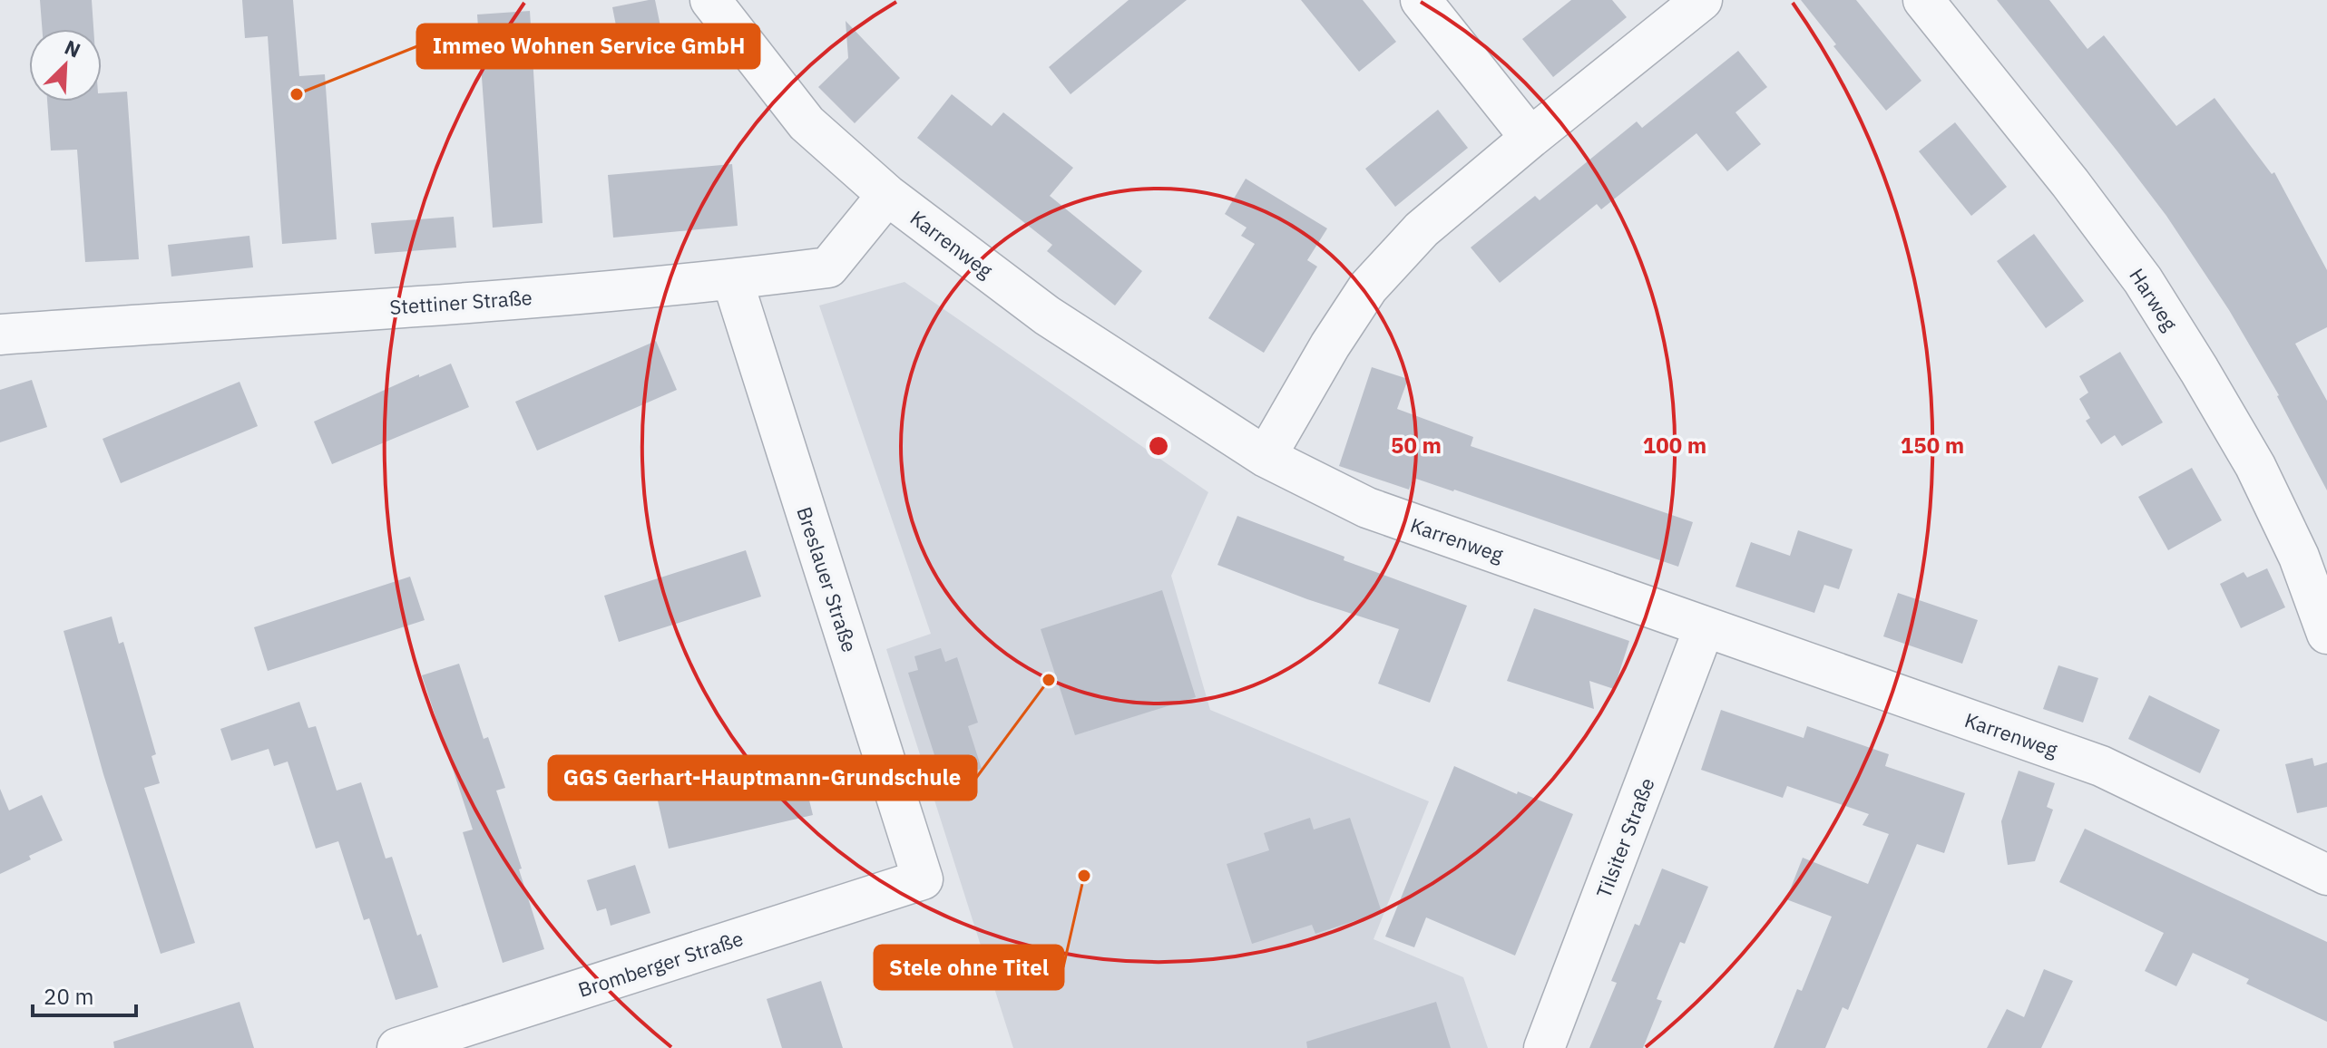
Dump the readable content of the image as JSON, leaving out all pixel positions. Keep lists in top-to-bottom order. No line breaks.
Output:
{"streets":{"street":["Karrenweg","Harweg","Stettiner Straße","Breslauer Straße","Tilsiter Straße","Bromberger Straße"]},"crossings":[["Karrenweg","Stettiner Straße"],["Karrenweg","Tilsiter Straße"],["Stettiner Straße","Breslauer Straße"],["Breslauer Straße","Bromberger Straße"]],"places":["Immeo Wohnen Service GmbH","GGS Gerhart-Hauptmann-Grundschule","Stele ohne Titel"],"scale_bar":"20 m","north":"top right","rings":["50 m","100 m","150 m"]}
